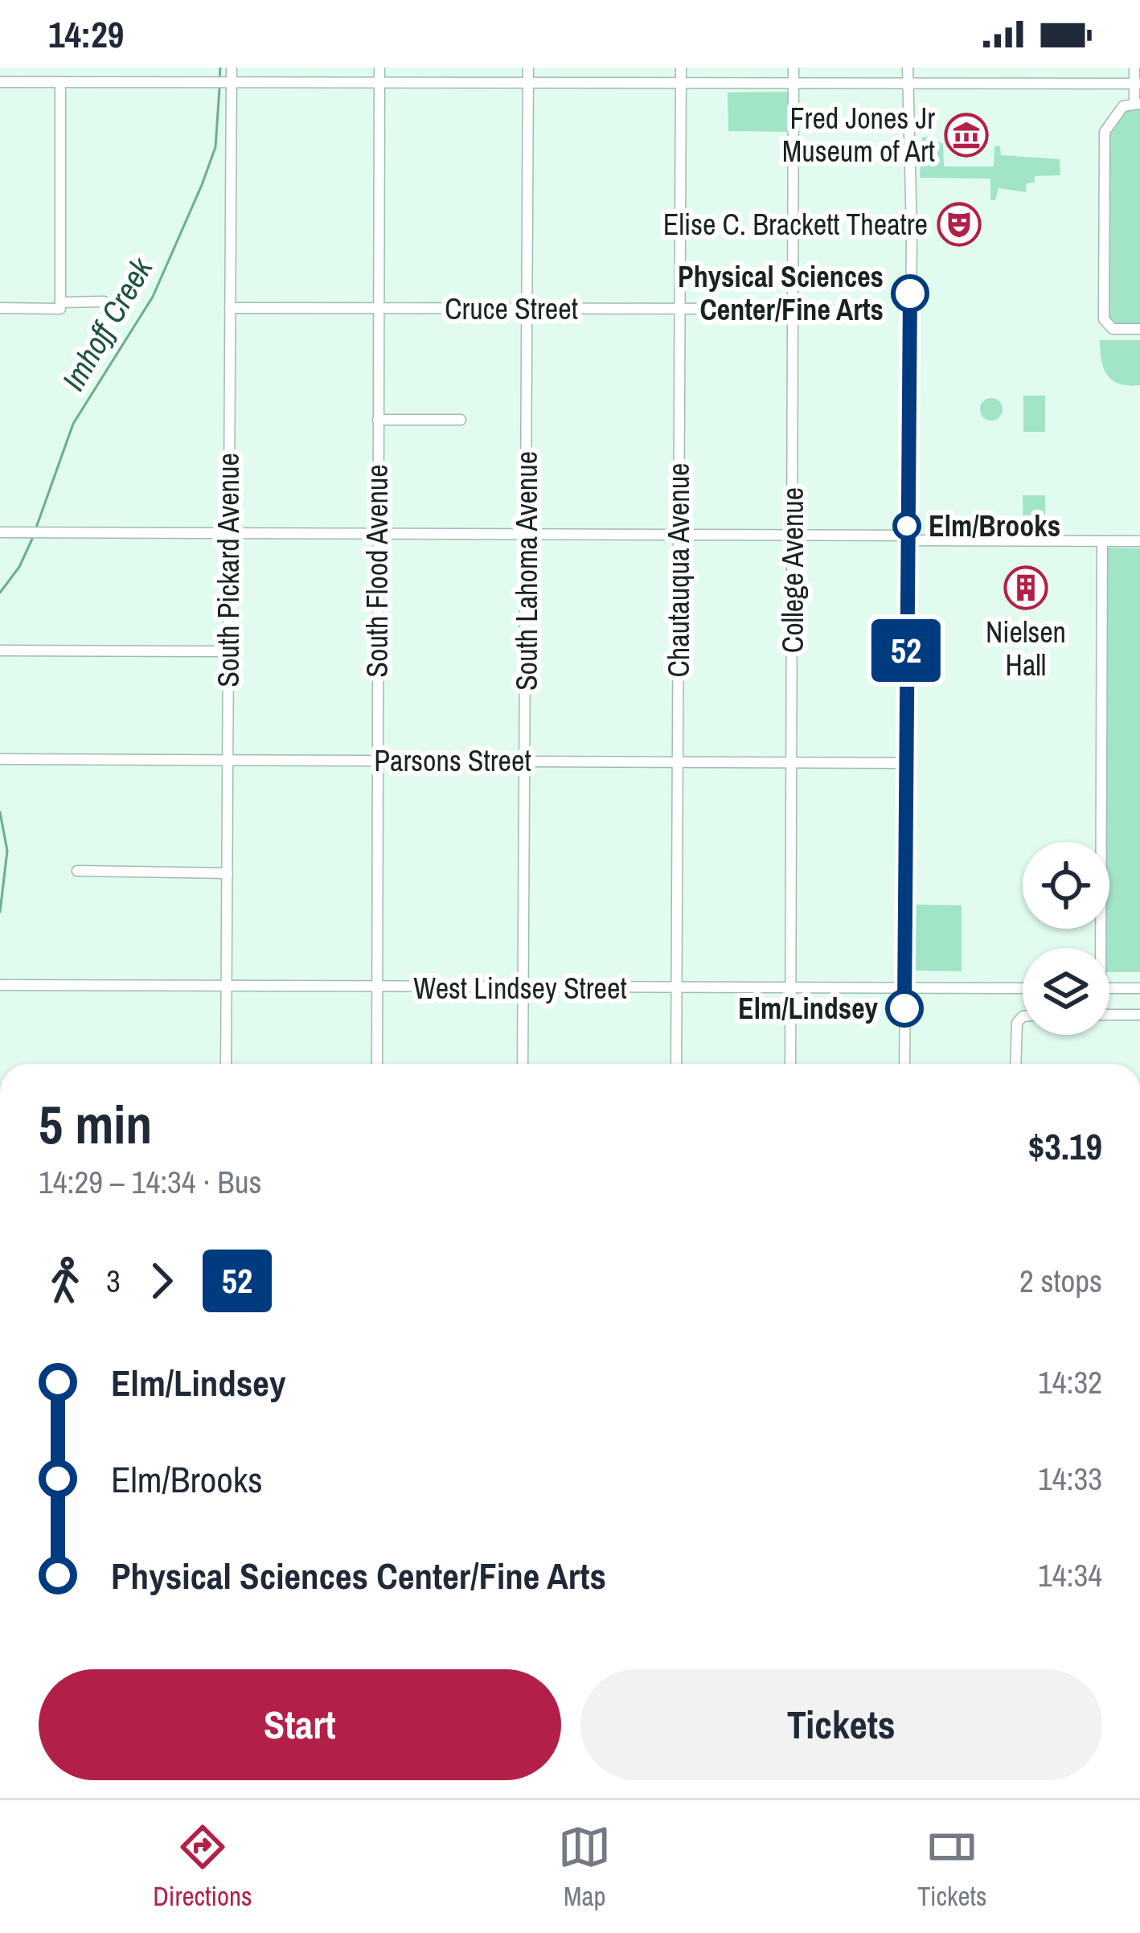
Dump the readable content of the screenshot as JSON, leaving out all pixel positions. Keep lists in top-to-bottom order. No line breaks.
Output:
{"streets":{"street":["Cruce Street","South Pickard Avenue","Chautauqua Avenue","College Avenue","South Flood Avenue","South Lahoma Avenue","Parsons Street","West Lindsey Street"]},"crossings":[["Cruce Street","South Pickard Avenue"],["Cruce Street","Chautauqua Avenue"],["Cruce Street","College Avenue"],["Cruce Street","South Flood Avenue"],["Cruce Street","South Lahoma Avenue"],["South Pickard Avenue","Parsons Street"],["South Pickard Avenue","West Lindsey Street"],["Chautauqua Avenue","Parsons Street"],["Chautauqua Avenue","West Lindsey Street"],["College Avenue","Parsons Street"],["College Avenue","West Lindsey Street"],["South Flood Avenue","Parsons Street"],["South Flood Avenue","West Lindsey Street"],["South Lahoma Avenue","Parsons Street"],["South Lahoma Avenue","West Lindsey Street"]],"water":["Imhoff Creek"],"places":{"museum":["Fred Jones Jr Museum of Art"],"theatre":["Elise C. Brackett Theatre"],"other":["Physical Sciences Center/Fine Arts","Elm/Brooks","Elm/Lindsey"],"building":["Nielsen Hall"]},"lines":["bus line 52"],"page":{"status":"14:29","on_map":"52","heading":["5 min","14:29 – 14:34 · Bus","$3.19"],"legs":["3","52","2 stops"],"list":[{"name":"Elm/Lindsey","value":"14:32"},{"name":"Elm/Brooks","value":"14:33"},{"name":"Physical Sciences Center/Fine Arts","value":"14:34"}],"buttons":["Start","Tickets"],"tabs":["Directions","Map","Tickets"]}}
